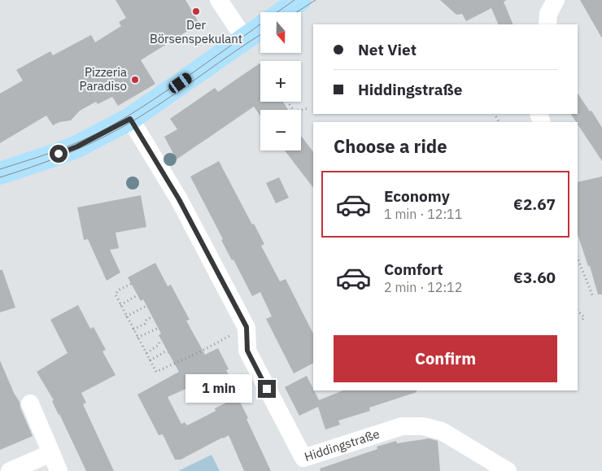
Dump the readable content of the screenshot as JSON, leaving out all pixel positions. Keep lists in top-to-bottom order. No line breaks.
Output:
{"streets":{"street":["Hiddingstraße"]},"places":["Der Börsenspekulant","Pizzeria Paradiso"],"north":"bottom","page":{"map_buttons":["+","−"],"banner":["Net Viet","Hiddingstraße"],"heading":"Choose a ride","list":[{"name":"Economy","note":"1 min · 12:11","value":"€2.67"},{"name":"Comfort","note":"2 min · 12:12","value":"€3.60"}],"buttons":"Confirm","bubble":"1 min"}}
